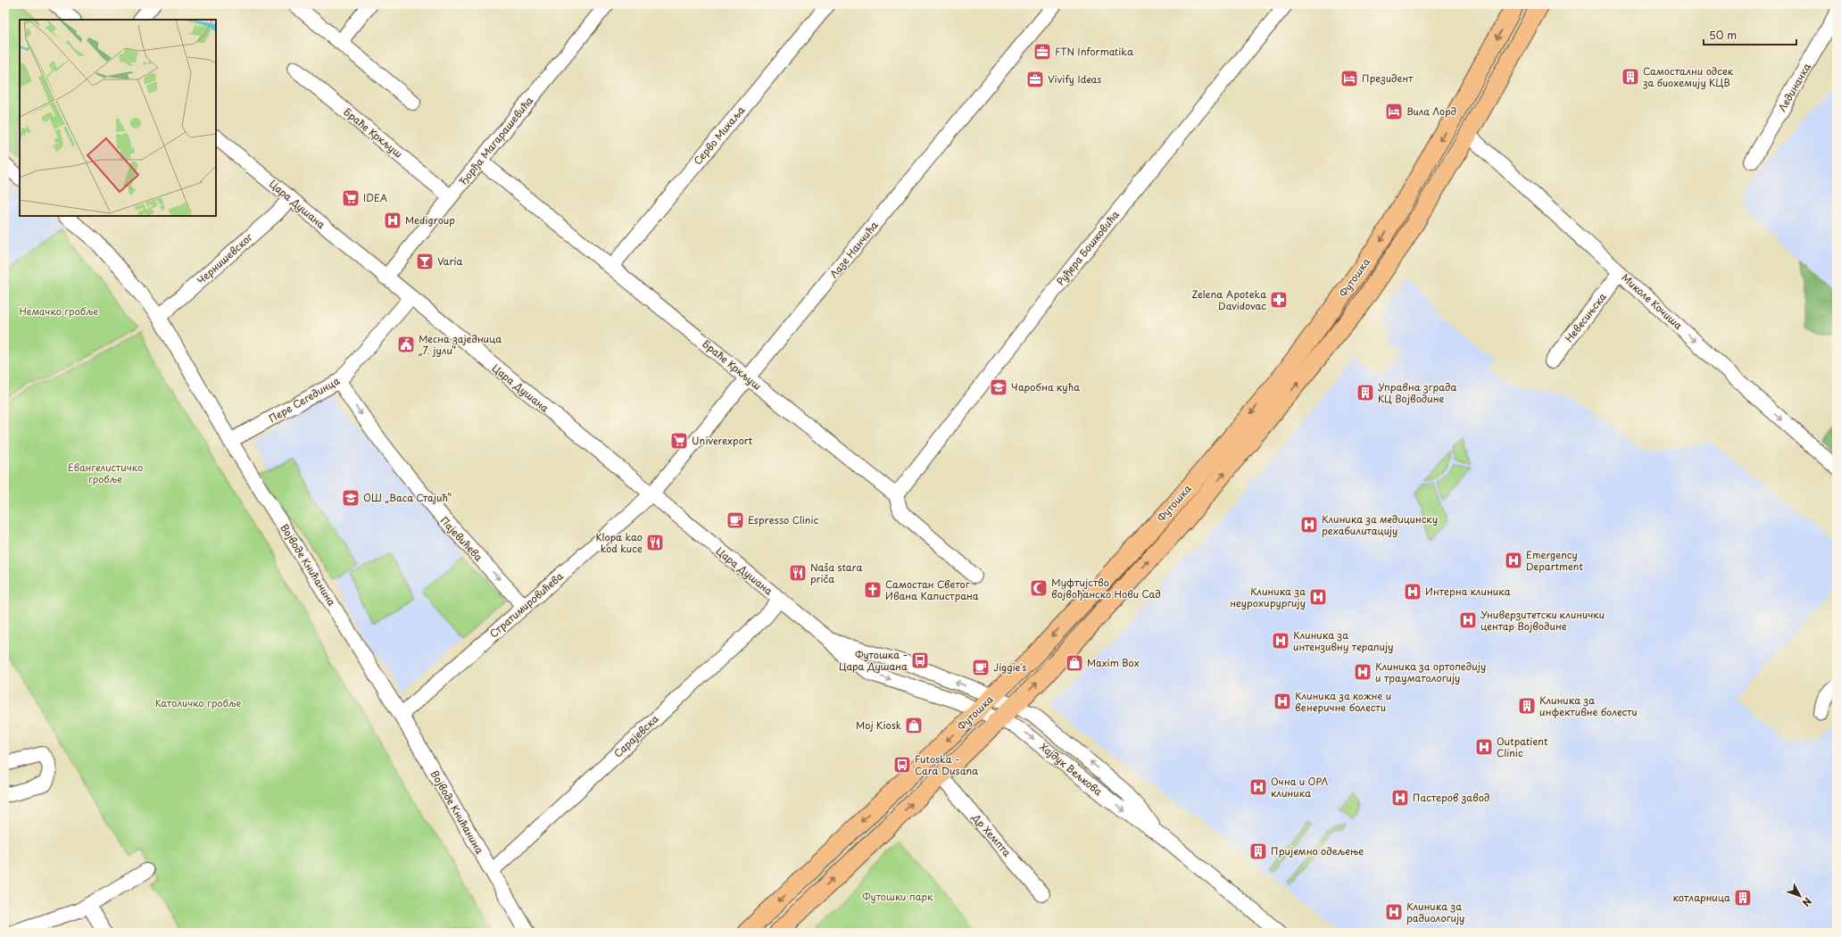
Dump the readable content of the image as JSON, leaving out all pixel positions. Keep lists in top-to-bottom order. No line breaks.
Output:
{"streets":{"main road":["Футошка"],"street":["Лединачка","Браће Кркљуш","Серво Михаља","Ђорђа Магарашевића","Цара Душана","Руђера Бошковића","Лазе Нанчића","Чернишевског","Миколе Кочиша","Невесињска","Пере Сегединца","Пајевићева","Војводе Книћанина","Стратимировићева","Сарајевска","Хајдук Вељкова","Др Хемпта"]},"crossings":[["Браће Кркљуш","Серво Михаља"],["Браће Кркљуш","Ђорђа Магарашевића"],["Браће Кркљуш","Руђера Бошковића"],["Браће Кркљуш","Лазе Нанчића"],["Ђорђа Магарашевића","Цара Душана"],["Цара Душана","Лазе Нанчића"],["Цара Душана","Чернишевског"],["Цара Душана","Футошка"],["Цара Душана","Пере Сегединца"],["Цара Душана","Стратимировићева"],["Цара Душана","Сарајевска"],["Цара Душана","Хајдук Вељкова"],["Лазе Нанчића","Стратимировићева"],["Чернишевског","Војводе Книћанина"],["Футошка","Миколе Кочиша"],["Футошка","Хајдук Вељкова"],["Футошка","Др Хемпта"],["Миколе Кочиша","Невесињска"],["Пере Сегединца","Пајевићева"],["Пере Сегединца","Војводе Книћанина"],["Пајевићева","Стратимировићева"],["Војводе Книћанина","Стратимировићева"],["Војводе Книћанина","Сарајевска"]],"one_way":["Миколе Кочиша","Пајевићева"],"parks":["Немачко гробље","Евангелистичко гробље","Католичко гробље","Футошки парк"],"places":{"office":["FTN Informatika","Vivify Ideas"],"building":["Самостални одсек за биохемију КЦВ","Управна зграда КЦ Војводине","Клиника за инфективне болести","Пријемно одељење","котларница"],"hotel":["Президент","Вила Лорд"],"supermarket":["IDEA","Univerexport"],"hospital":["Medigroup","Клиника за медицинску рехабилитацију","Emergency Department","Интерна клиника","Клиника за неурохирургију","Универзитетски клинички центар Војводине","Клиника за интензивну терапију","Клиника за ортопедију и трауматологију","Клиника за кожне и венеричне болести","Outpatient Clinic","Очна и ОРЛ клиника","Пастеров завод","Клиника за радиологију"],"bar":["Varia"],"pharmacy":["Zelena Apoteka Davidovac"],"public building":["Месна заједница „7. јули”"],"school or university":["Чаробна кућа","ОШ „Васа Стајић”"],"cafe":["Espresso Clinic","Jiggie's"],"restaurant":["Klopa kao kod kuce","Naša stara priča"],"mosque":["Муфтијство војвођанско Нови Сад"],"church":["Самостан Светог Ивана Капистрана"],"bus stop":["Футошка - Цара Душана","Futoska - Cara Dusana"],"shop":["Maxim Box","Moj Kiosk"]},"scale_bar":"50 m","north":"bottom right"}
